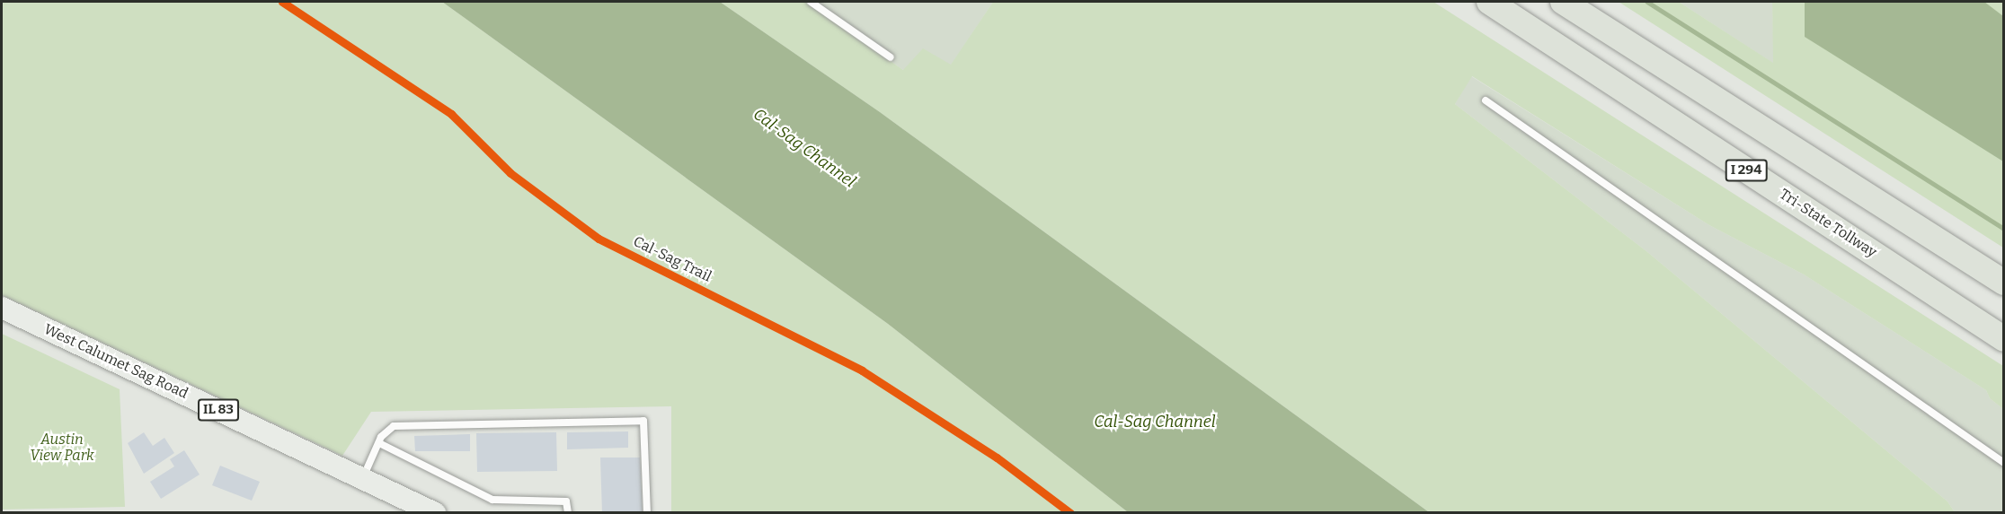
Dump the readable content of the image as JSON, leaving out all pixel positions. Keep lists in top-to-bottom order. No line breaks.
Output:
{"streets":{"highway":["I 294","Tri-State Tollway"],"main road":["West Calumet Sag Road","IL 83"],"cycle path":["Cal-Sag Trail"]},"water":["Cal-Sag Channel"],"parks":["Austin View Park"]}
